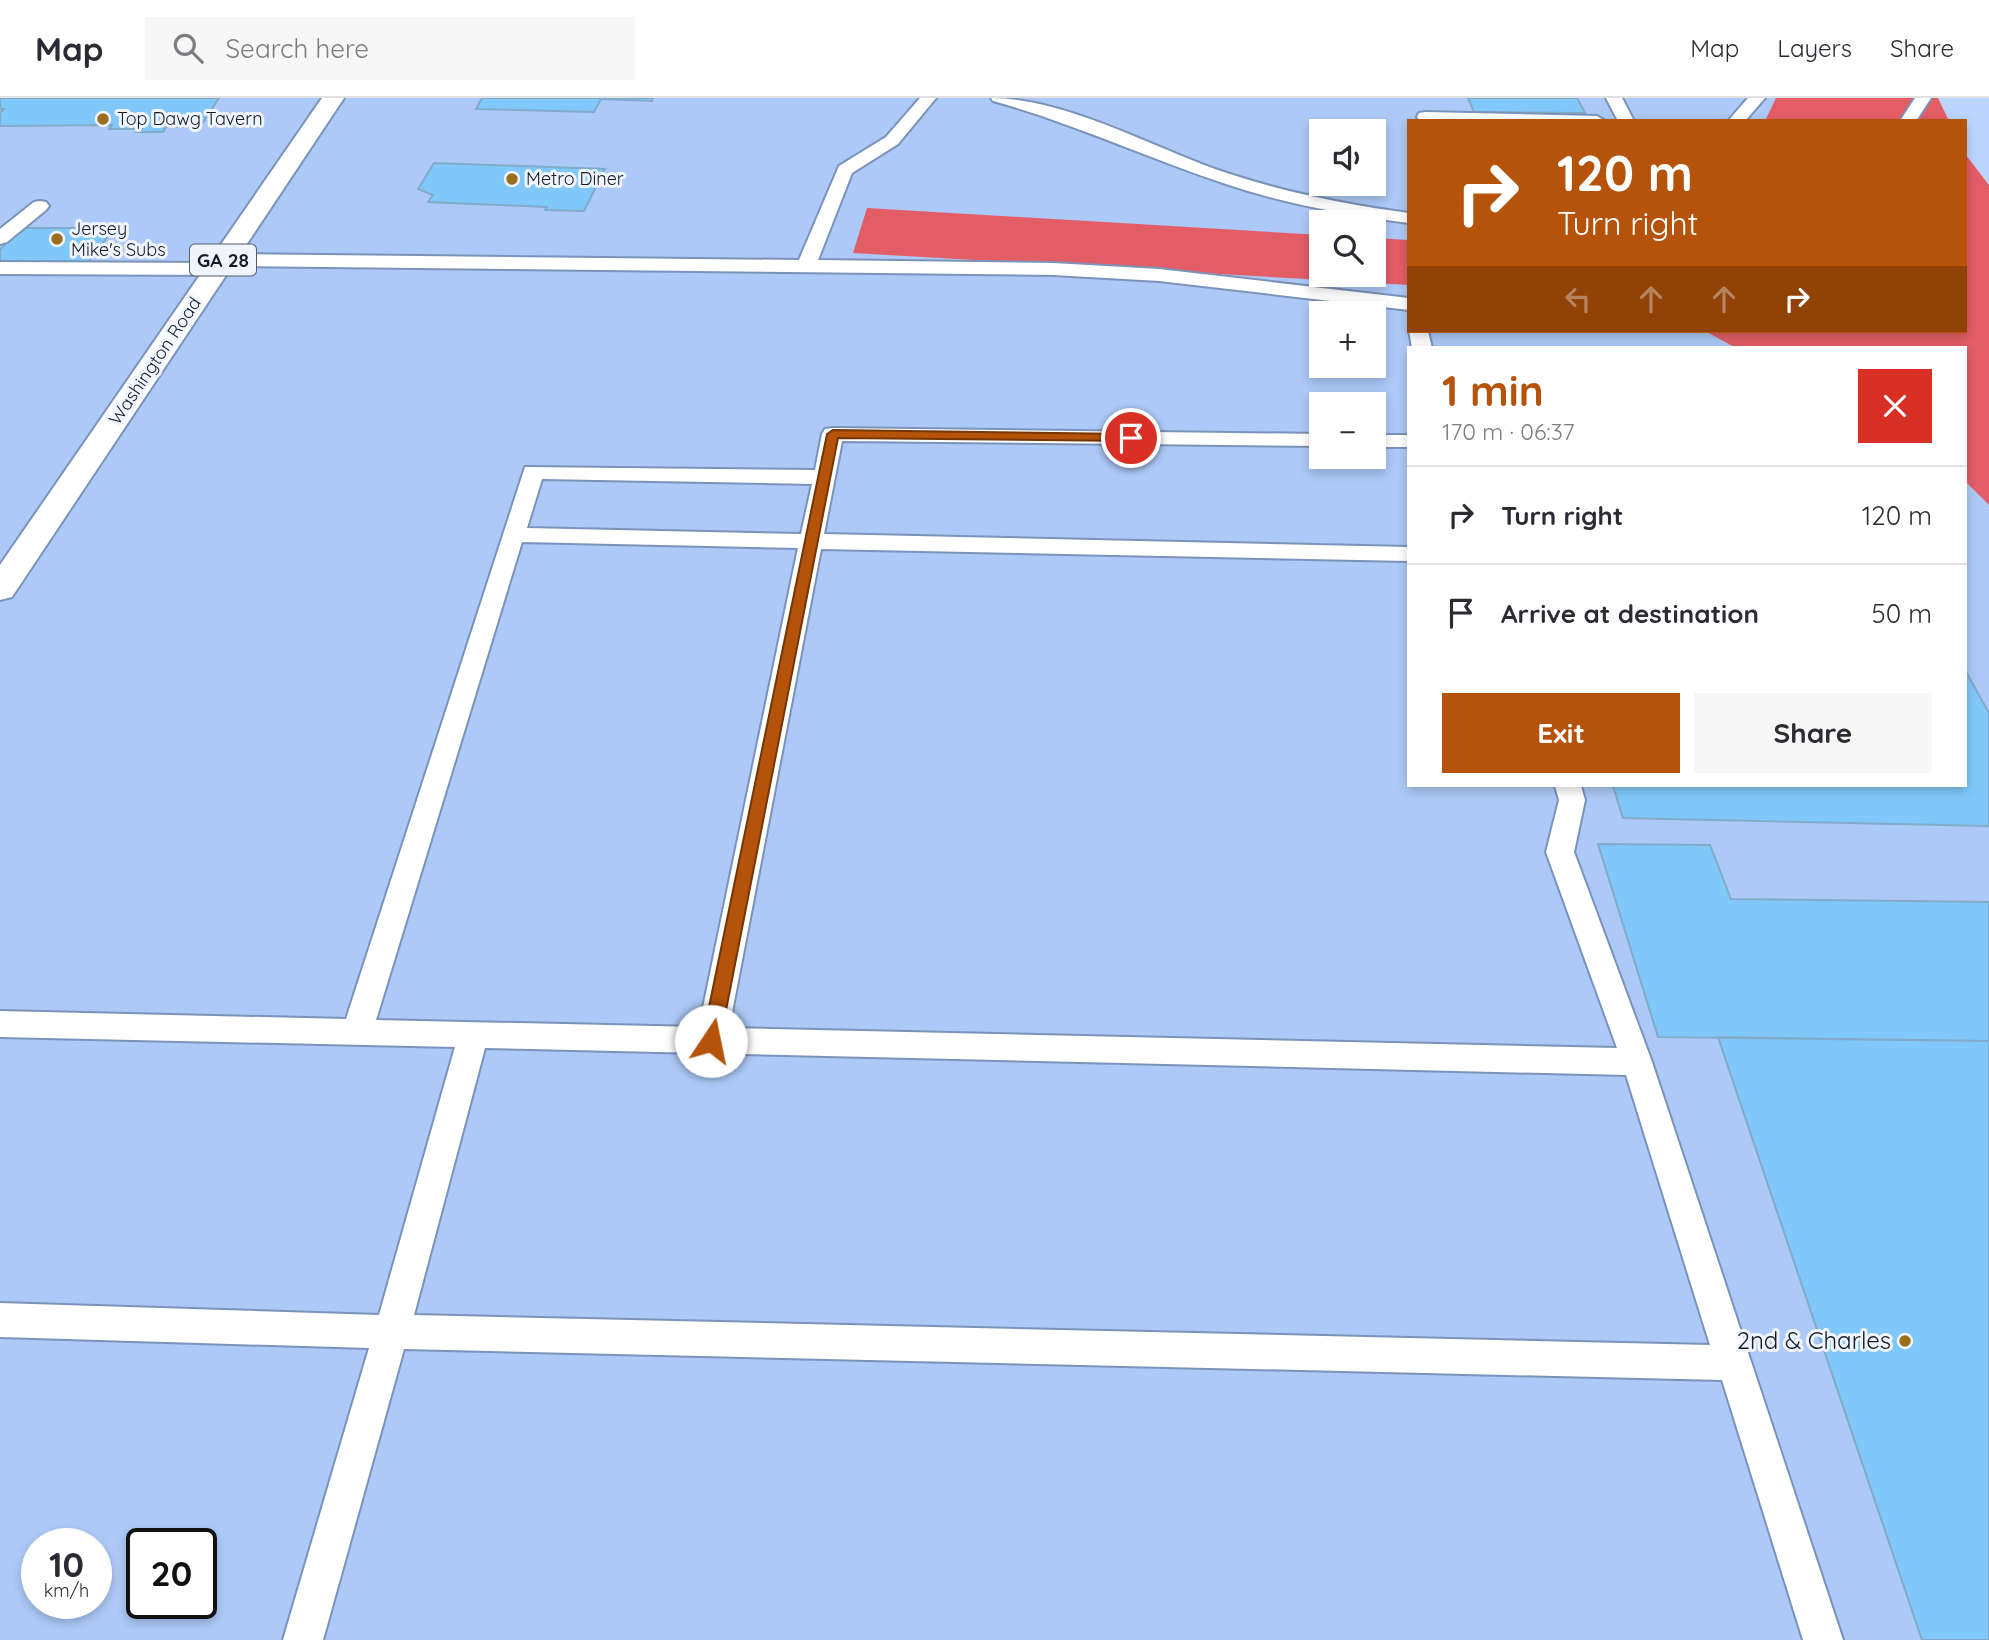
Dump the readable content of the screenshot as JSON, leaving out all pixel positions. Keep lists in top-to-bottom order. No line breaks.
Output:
{"streets":{"main road":["GA 28","Washington Road"]},"places":["Top Dawg Tavern","Metro Diner","Jersey Mike's Subs","2nd & Charles"],"page":{"header":"Map","search":"Search here","nav":["Map","Layers","Share"],"map_buttons":["+","−"],"turn":["120 m","Turn right"],"heading":["1 min","170 m · 06:37"],"list":[{"name":"Turn right","value":"120 m"},{"name":"Arrive at destination","value":"50 m"}],"buttons":["Exit","Share"],"speed":"10 km/h","limit":"20"}}
